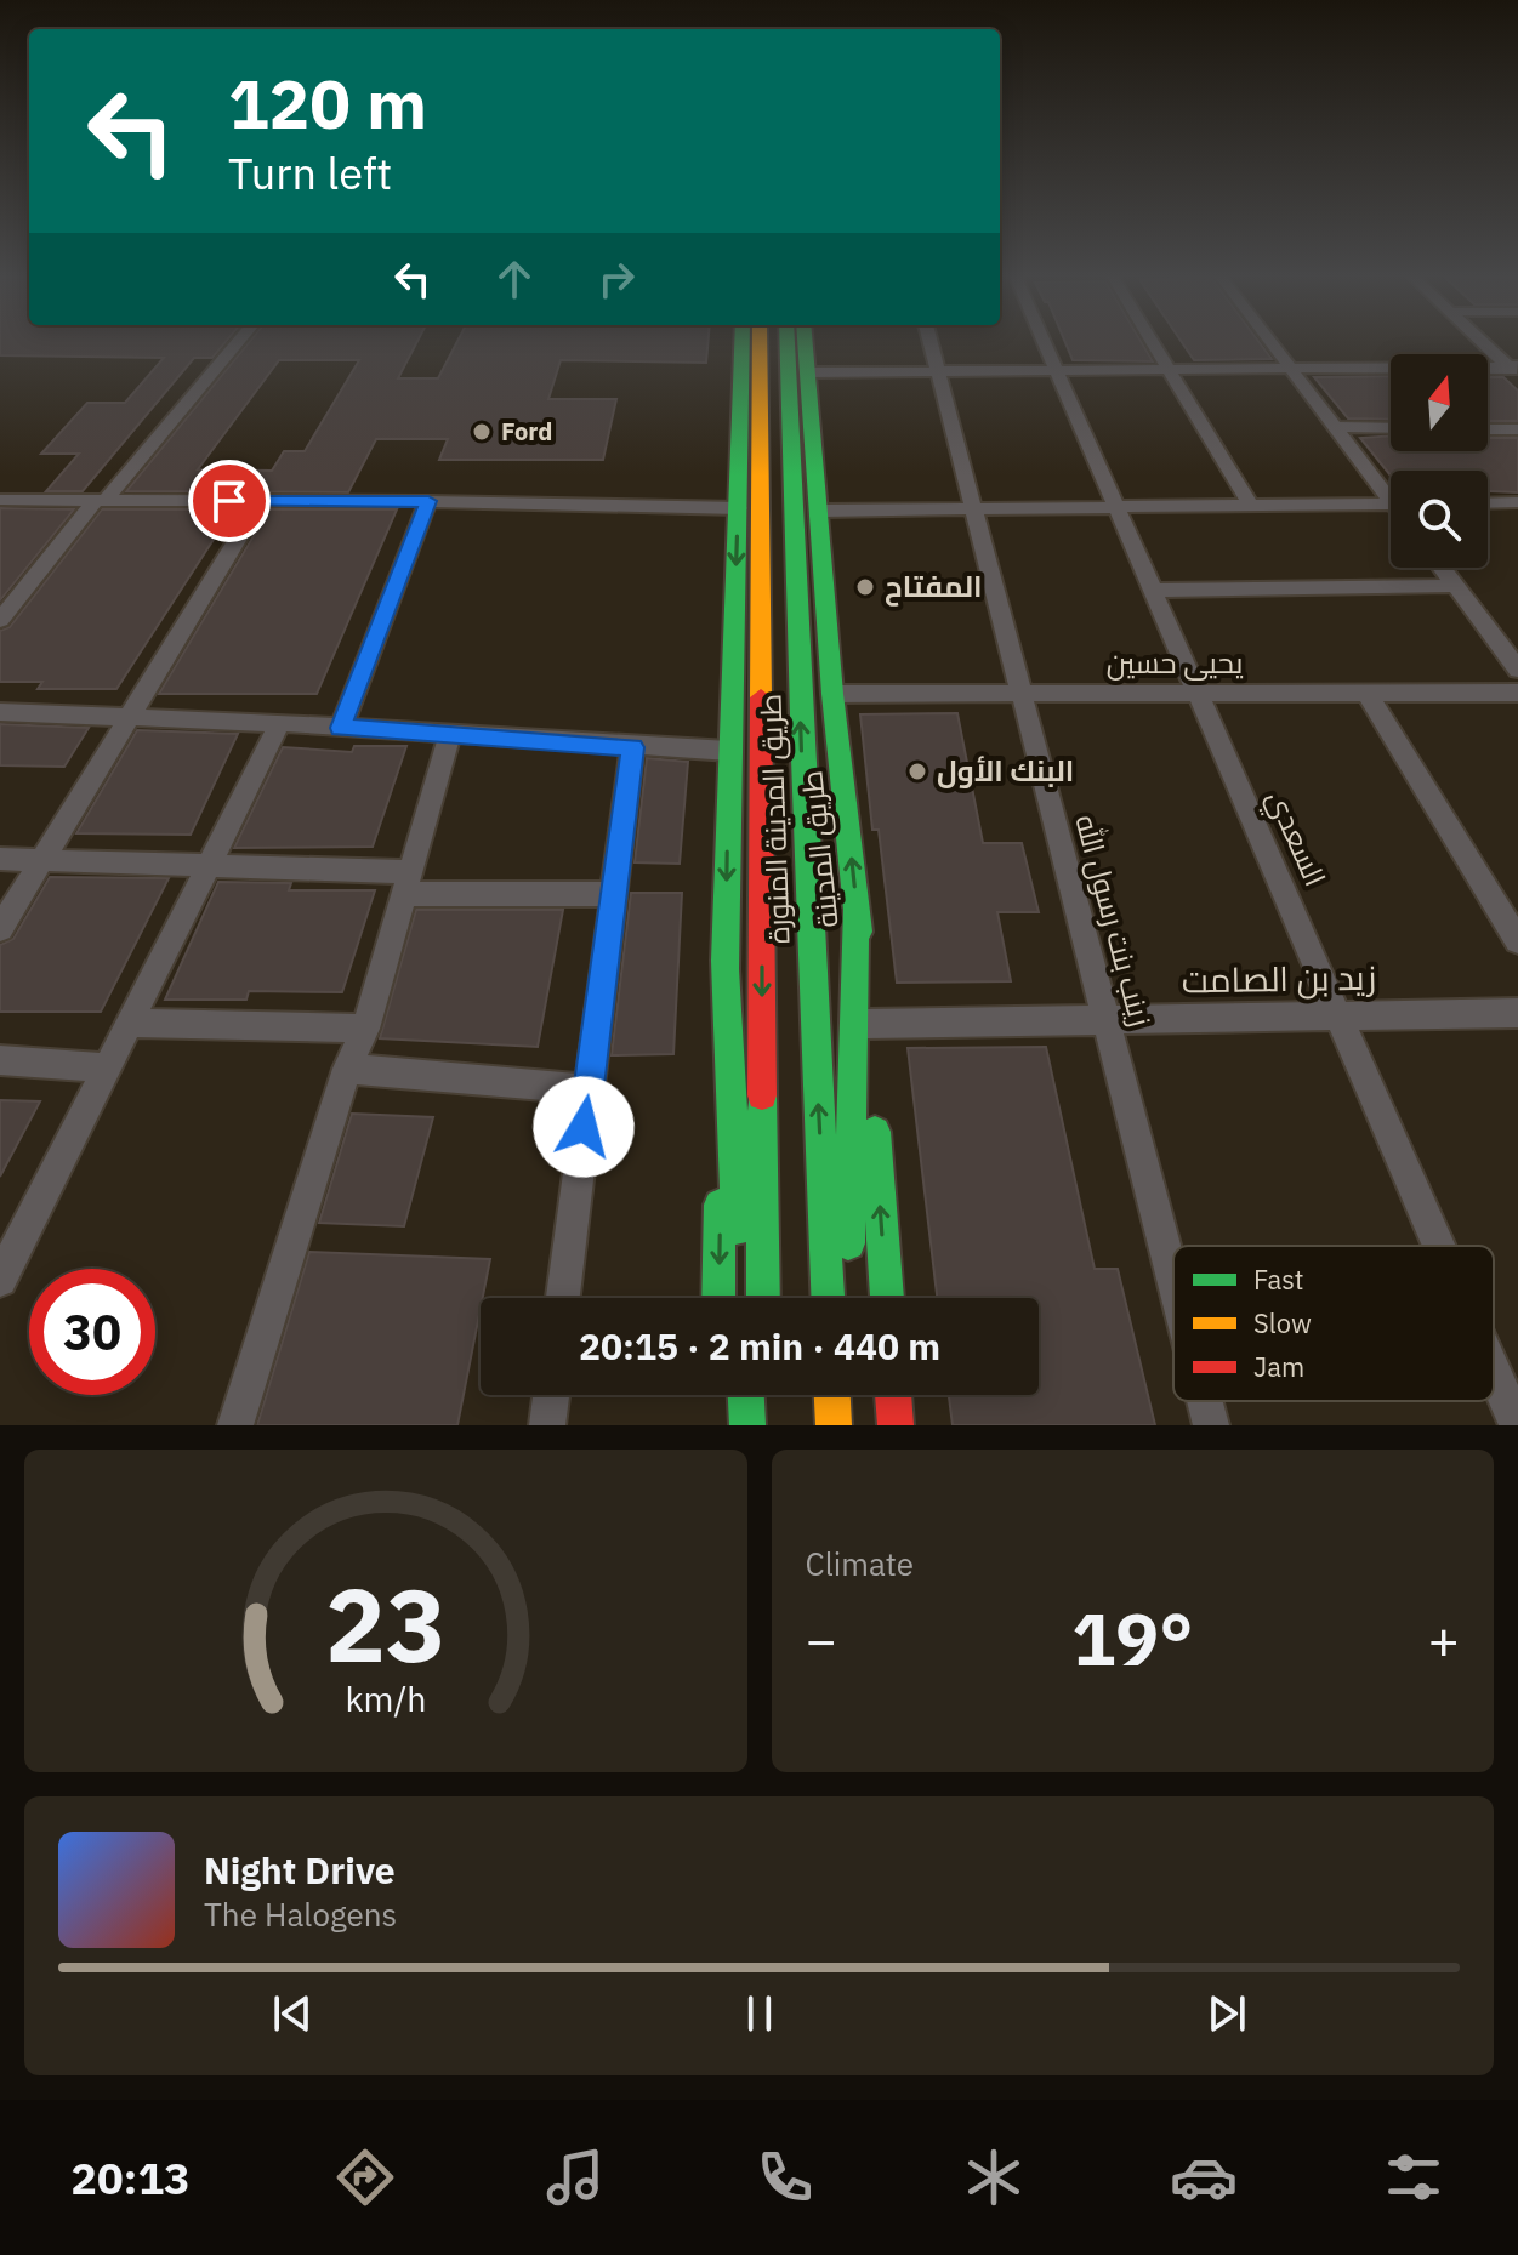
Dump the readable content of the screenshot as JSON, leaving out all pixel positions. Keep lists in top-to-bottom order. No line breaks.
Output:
{"streets":{"main road":["طريق المدينة المنورة","طريق المدينة"],"street":["يحيى حسين","السعدي","زينب بنت رسول الله","زيد بن الصامت"]},"crossings":[["يحيى حسين","السعدي"],["يحيى حسين","طريق المدينة"],["يحيى حسين","زينب بنت رسول الله"],["السعدي","زيد بن الصامت"],["طريق المدينة","زيد بن الصامت"],["زينب بنت رسول الله","زيد بن الصامت"]],"places":["Ford","المفتاح","البنك الأول"],"legend":["Fast","Slow","Jam"],"north":"top","page":{"turn":["120 m","Turn left"],"limit":"30","trip":"20:15 · 2 min · 440 m","tile":"Climate","heat":["−","19°","+"],"song":["Night Drive","The Halogens"],"tabs":"20:13","gauge":["23","km/h"]}}
